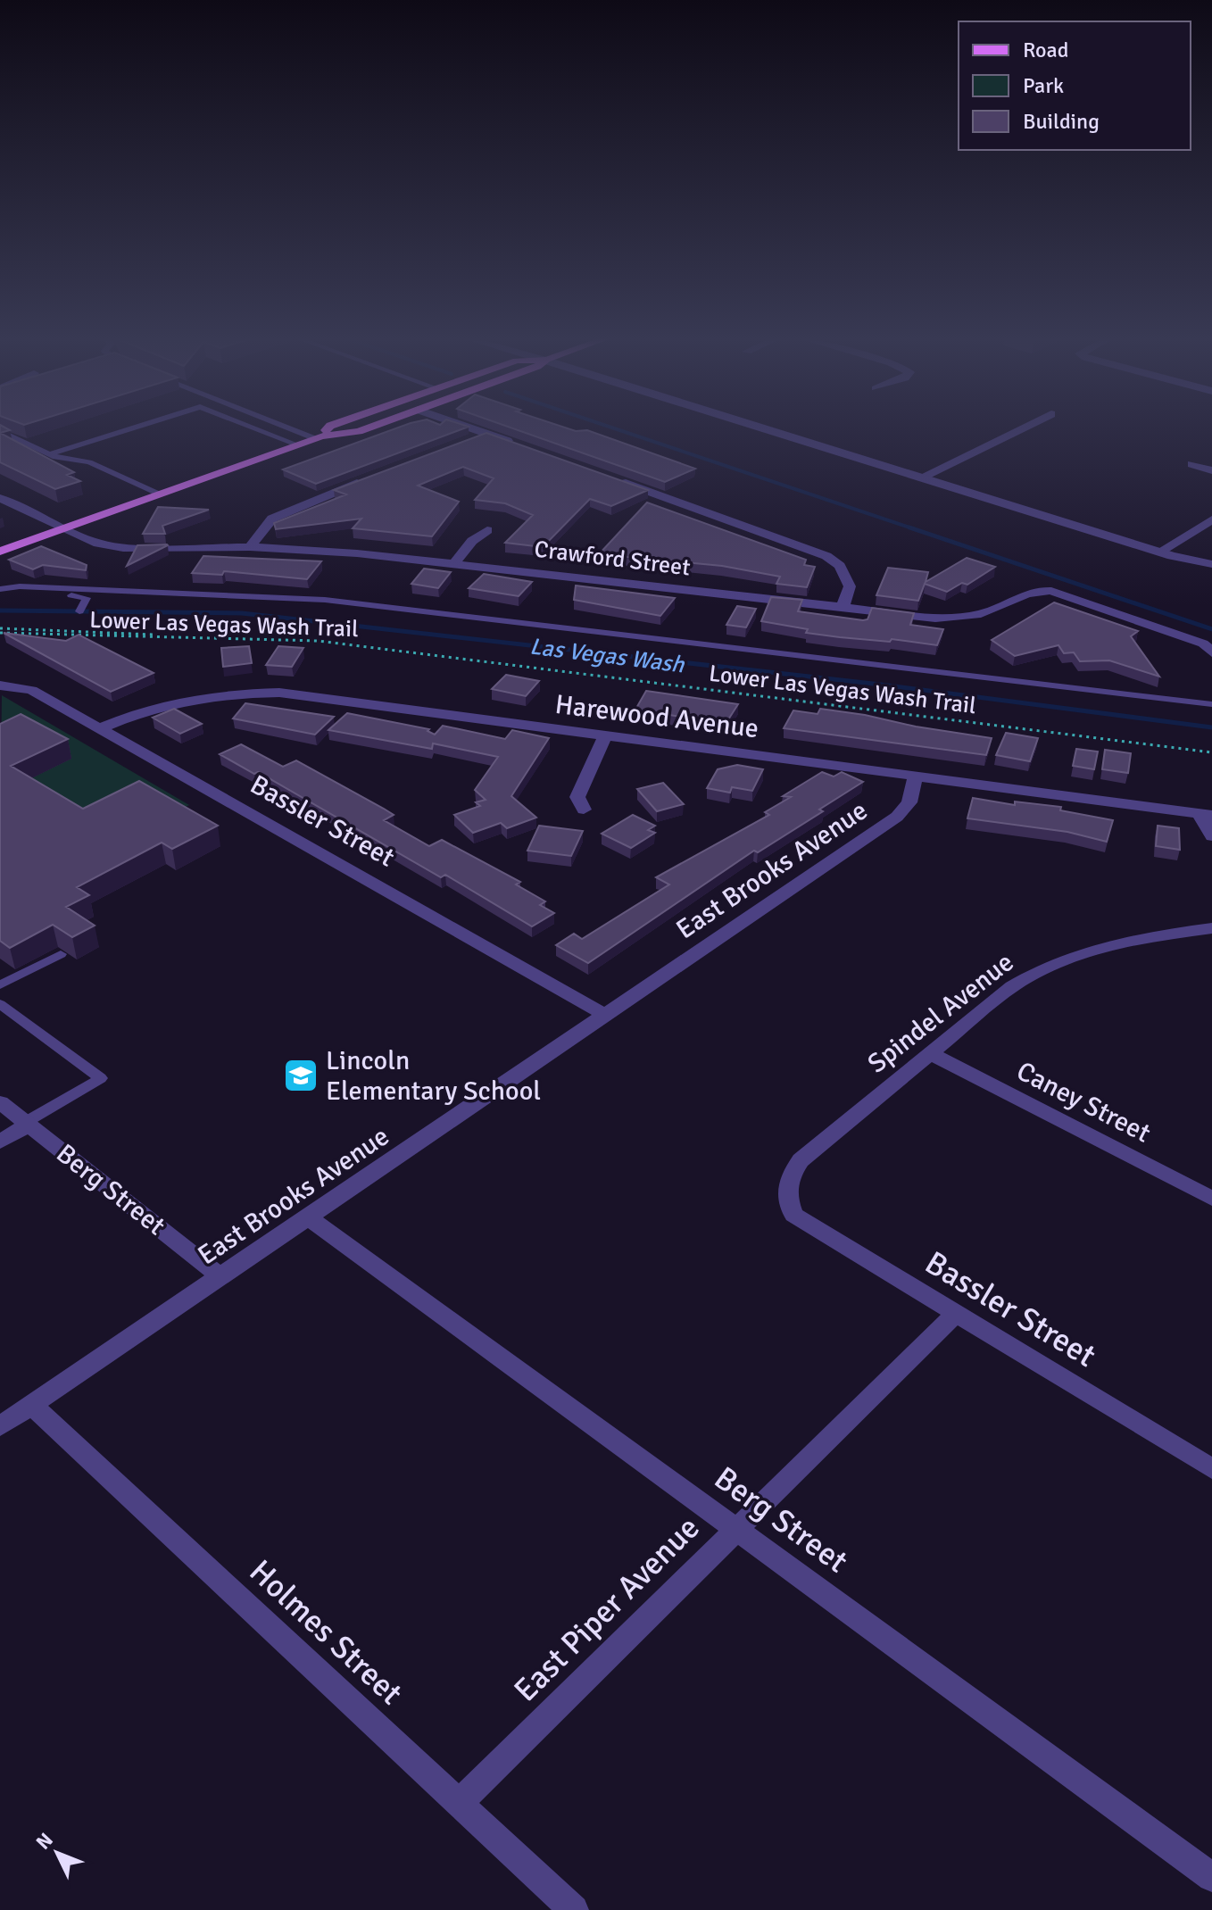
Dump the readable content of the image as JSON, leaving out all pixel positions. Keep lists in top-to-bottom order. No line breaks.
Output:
{"streets":{"street":["Crawford Street","Harewood Avenue","Bassler Street","East Brooks Avenue","Spindel Avenue","Caney Street","Berg Street","East Piper Avenue","Holmes Street"],"path":["Lower Las Vegas Wash Trail"]},"crossings":[["Harewood Avenue","Bassler Street"],["Harewood Avenue","East Brooks Avenue"],["Bassler Street","East Brooks Avenue"],["Bassler Street","Spindel Avenue"],["Bassler Street","East Piper Avenue"],["East Brooks Avenue","Berg Street"],["East Brooks Avenue","Holmes Street"],["Spindel Avenue","Caney Street"],["Berg Street","East Piper Avenue"],["East Piper Avenue","Holmes Street"]],"water":["Las Vegas Wash"],"places":{"school or university":["Lincoln Elementary School"]},"legend":["Road","Park","Building"],"north":"top left"}
